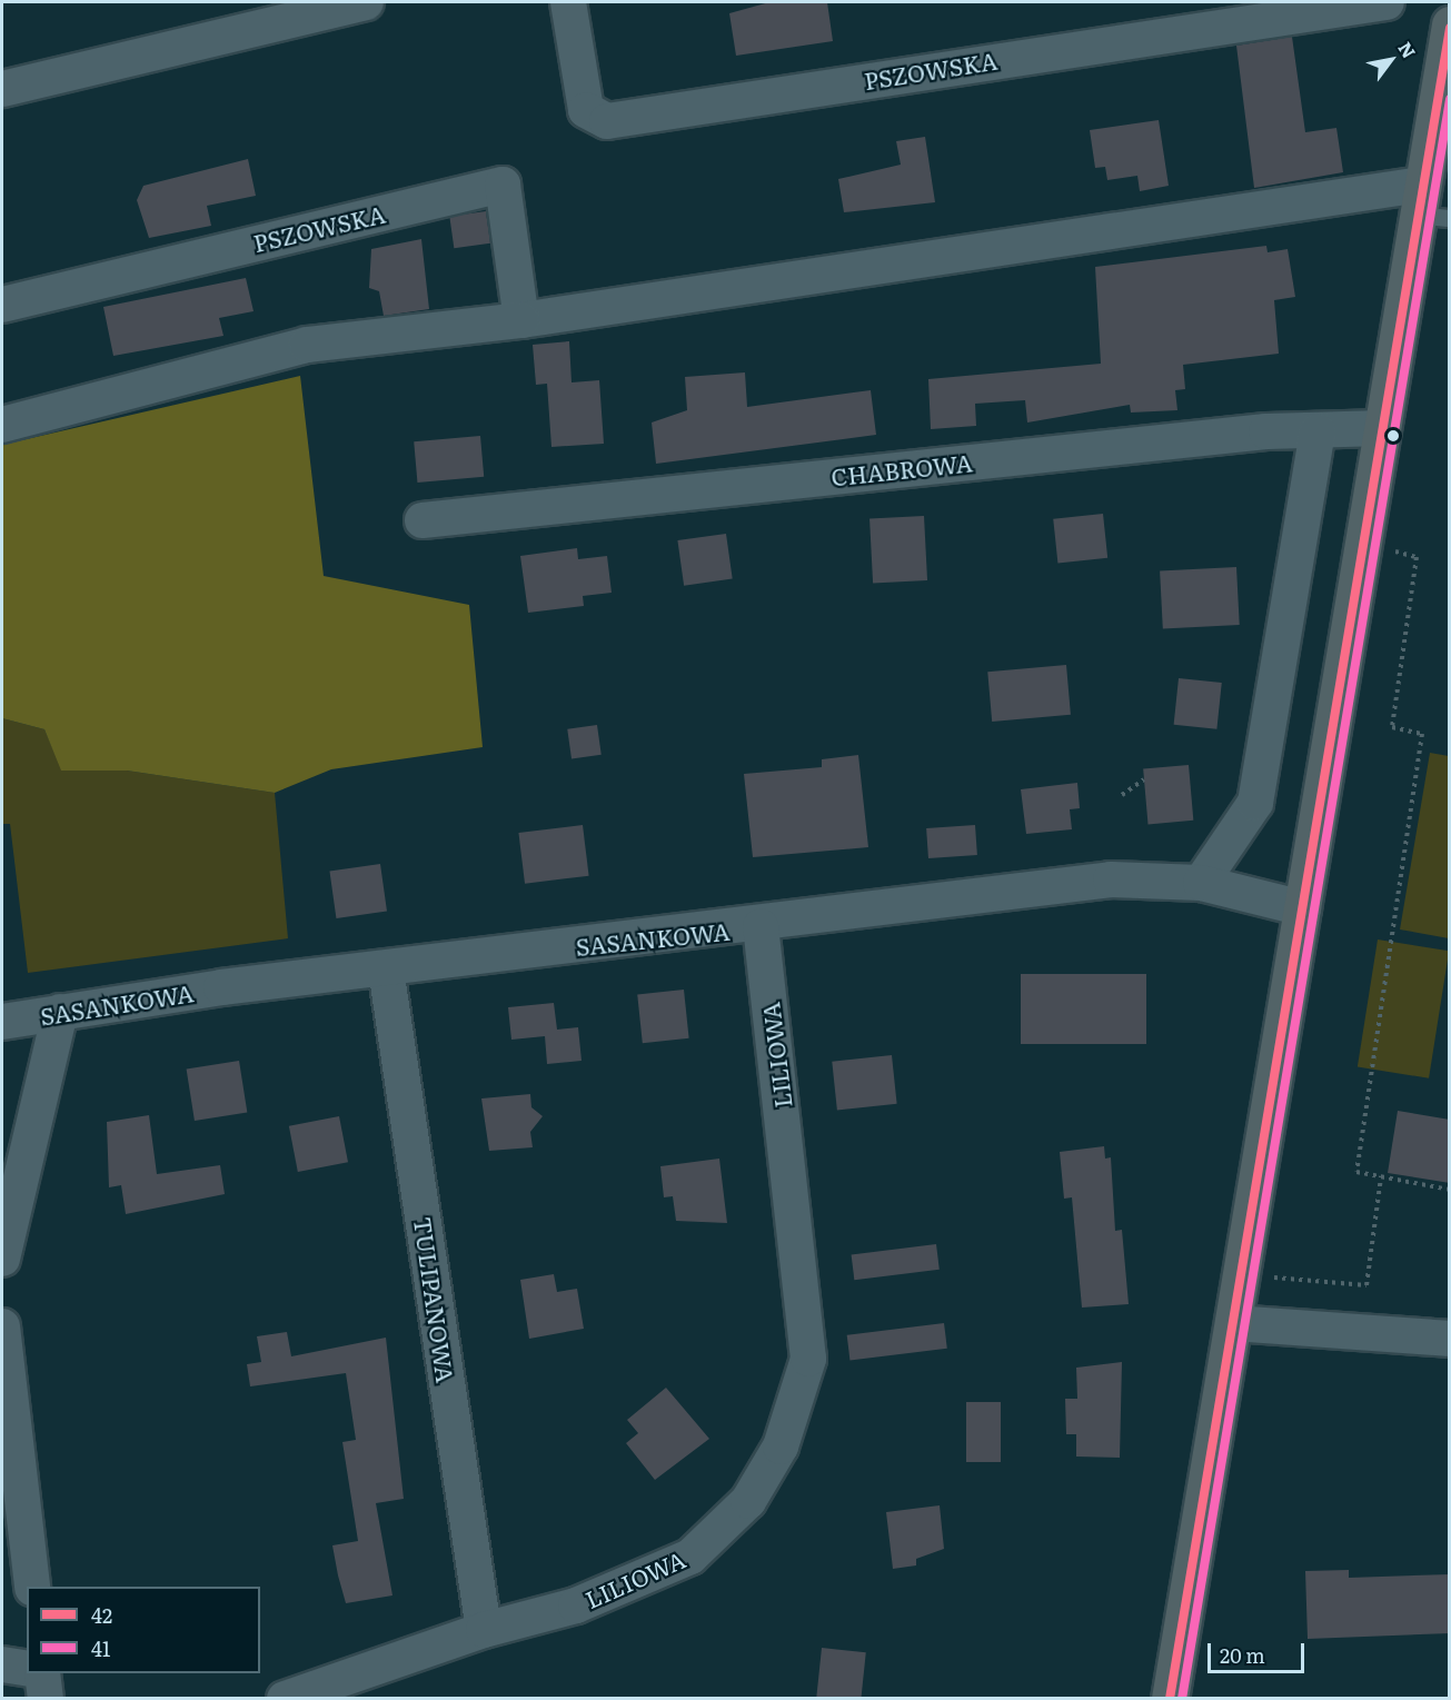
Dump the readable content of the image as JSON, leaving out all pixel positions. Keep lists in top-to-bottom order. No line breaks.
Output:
{"streets":{"street":["PSZOWSKA","CHABROWA","SASANKOWA","LILIOWA","TULIPANOWA"]},"crossings":[["SASANKOWA","LILIOWA"],["SASANKOWA","TULIPANOWA"],["LILIOWA","TULIPANOWA"]],"lines":["transit line 42","transit line 41"],"legend":["42","41"],"scale_bar":"20 m","north":"top right"}
